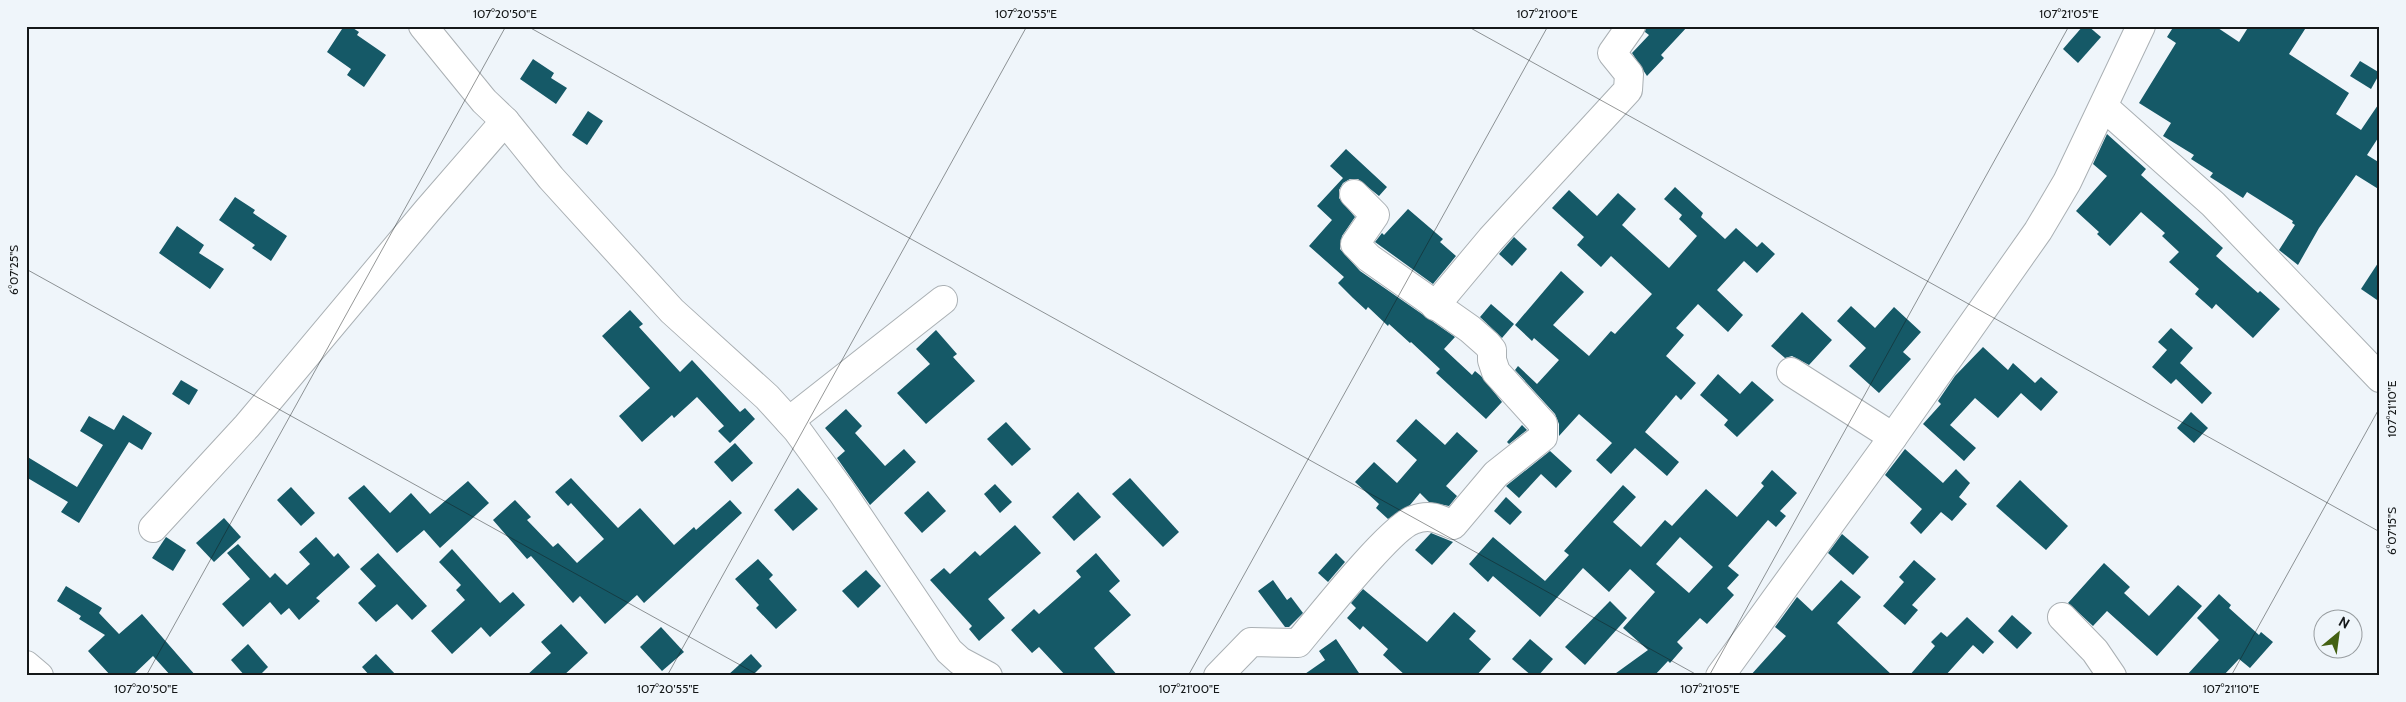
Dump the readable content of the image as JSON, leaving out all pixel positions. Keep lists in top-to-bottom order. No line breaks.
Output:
{"north":"top right","coordinates":["107°20'50\"E","107°20'55\"E","107°21'00\"E","107°21'05\"E","6°07'25\"S","107°21'10\"E","6°07'15\"S"]}
